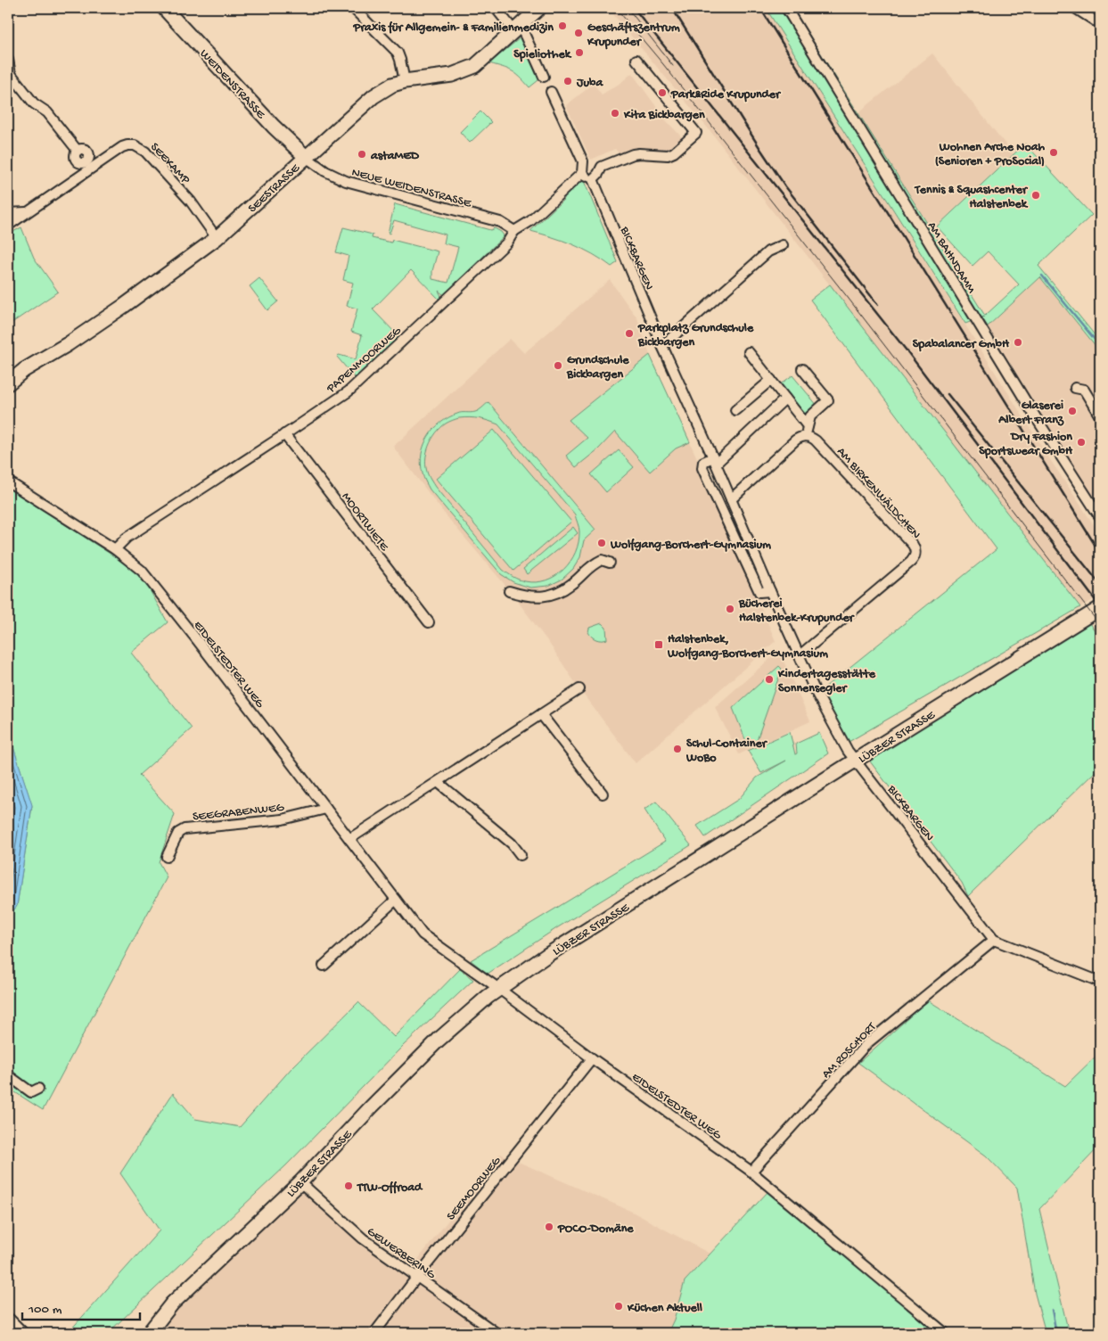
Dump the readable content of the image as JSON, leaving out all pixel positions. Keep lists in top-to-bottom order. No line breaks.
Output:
{"streets":{"street":["WEIDENSTRASSE","SEEKAMP","NEUE WEIDENSTRASSE","SEESTRASSE","AM BAHNDAMM","BICKBARGEN","PAPENMOORWEG","AM BIRKENWÄLDCHEN","MOORTWIETE","EIDELSTEDTER WEG","LÜBZER STRASSE","SEEGRABENWEG","AM ROSCHORT","SEEMOORWEG","GEWERBERING"]},"crossings":[["WEIDENSTRASSE","NEUE WEIDENSTRASSE"],["WEIDENSTRASSE","SEESTRASSE"],["SEEKAMP","SEESTRASSE"],["NEUE WEIDENSTRASSE","SEESTRASSE"],["NEUE WEIDENSTRASSE","PAPENMOORWEG"],["BICKBARGEN","AM BIRKENWÄLDCHEN"],["BICKBARGEN","LÜBZER STRASSE"],["BICKBARGEN","AM ROSCHORT"],["PAPENMOORWEG","MOORTWIETE"],["PAPENMOORWEG","EIDELSTEDTER WEG"],["EIDELSTEDTER WEG","LÜBZER STRASSE"],["EIDELSTEDTER WEG","SEEGRABENWEG"],["EIDELSTEDTER WEG","AM ROSCHORT"],["EIDELSTEDTER WEG","SEEMOORWEG"],["LÜBZER STRASSE","GEWERBERING"],["SEEMOORWEG","GEWERBERING"]],"places":{"other":["Praxis für Allgemein- & Familienmedizin","Geschäftszentrum Krupunder","Spieliothek","Juba","Park&Ride Krupunder","Kita Bickbargen","Wohnen Arche Noah (Senioren + ProSocial)","astaMED","Tennis & Squashcenter Halstenbek","Parkplatz Grundschule Bickbargen","Spabalancer GmbH","Grundschule Bickbargen","Glaserei Albert Franz","Dry Fashion Sportswear GmbH","Wolfgang-Borchert-Gymnasium","Bücherei Halstenbek-Krupunder","Kindertagesstätte Sonnensegler","Schul-Container WoBo","TTW-Offroad","POCO-Domäne","Küchen Aktuell"],"transit":["Halstenbek, Wolfgang-Borchert-Gymnasium"]},"scale_bar":"100 m"}
